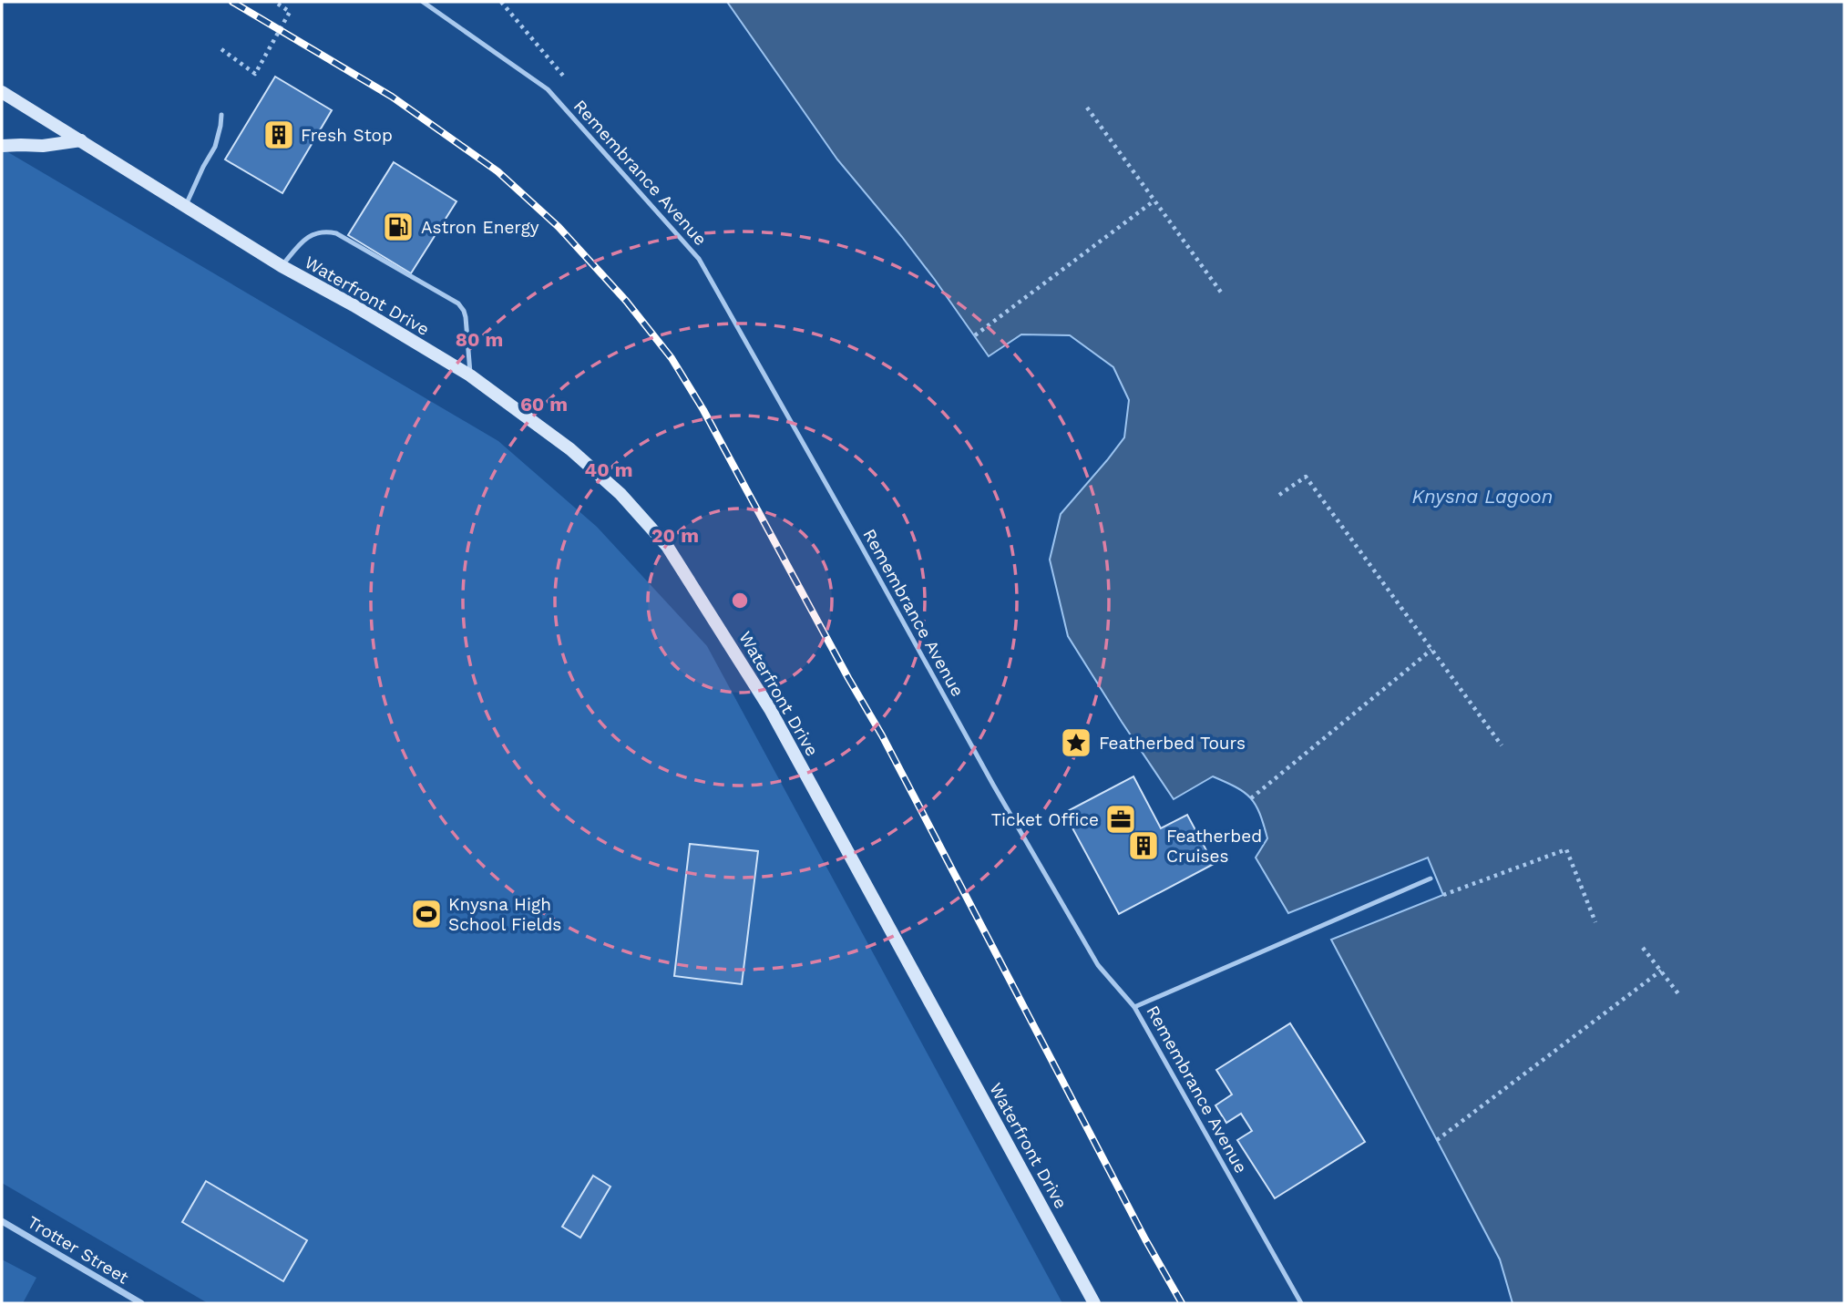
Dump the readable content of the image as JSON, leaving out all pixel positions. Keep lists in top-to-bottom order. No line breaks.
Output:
{"streets":{"street":["Waterfront Drive","Trotter Street"],"lane":["Remembrance Avenue"]},"water":["Knysna Lagoon"],"places":{"building":["Fresh Stop","Featherbed Cruises"],"fuel station":["Astron Energy"],"place":["Featherbed Tours"],"office":["Ticket Office"],"sports":["Knysna High School Fields"]},"rings":["80 m","60 m","40 m","20 m"]}
